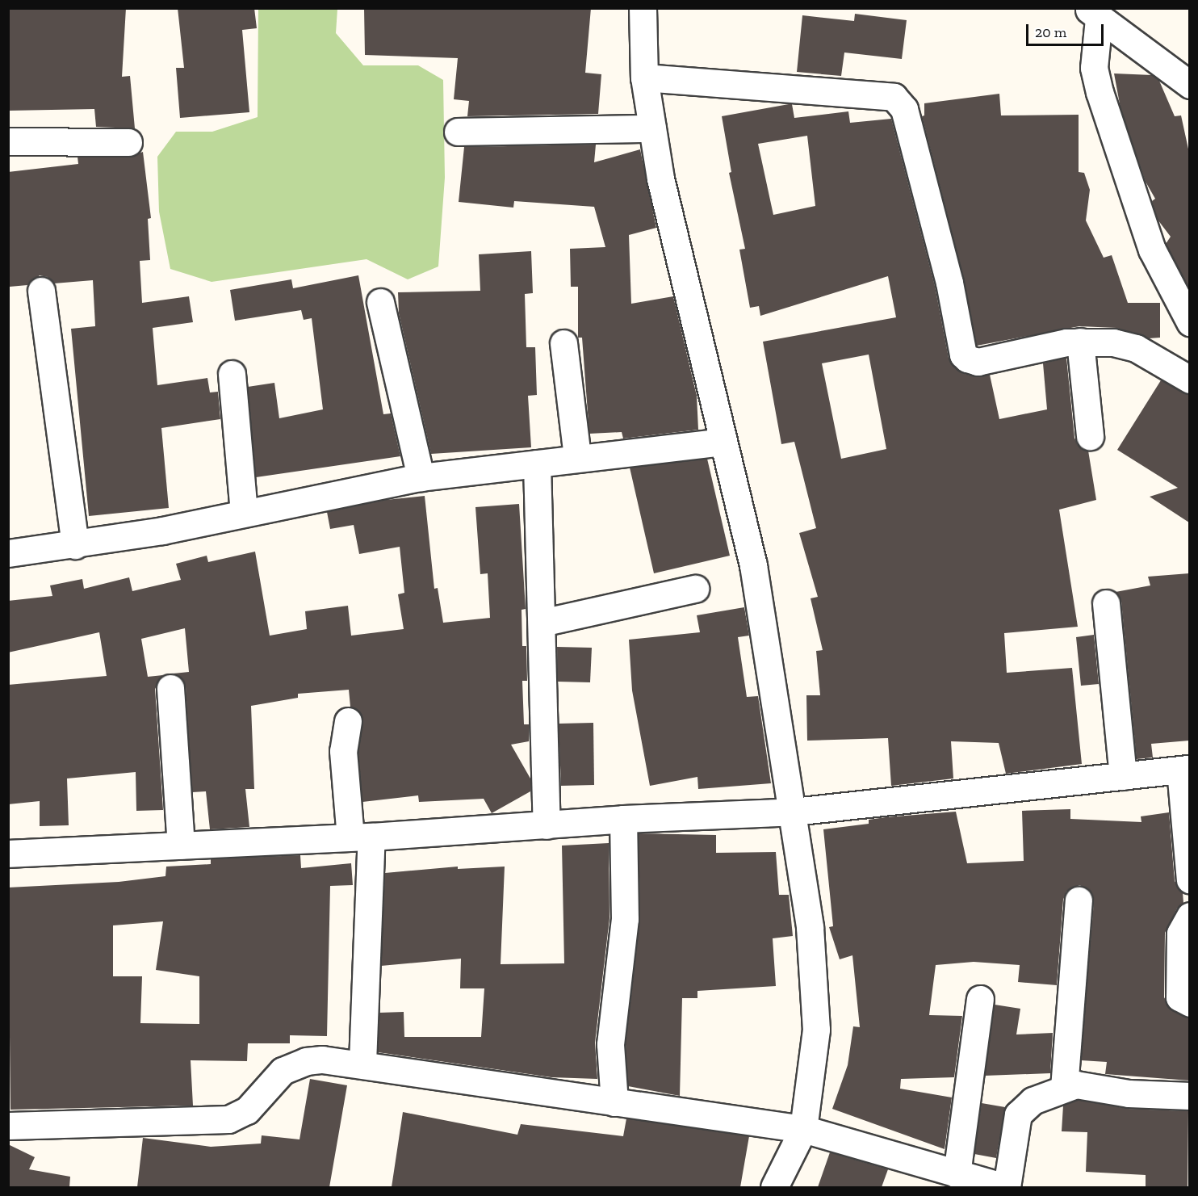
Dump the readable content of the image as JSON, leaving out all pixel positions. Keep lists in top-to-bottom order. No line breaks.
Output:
{"scale_bar":"20 m"}
